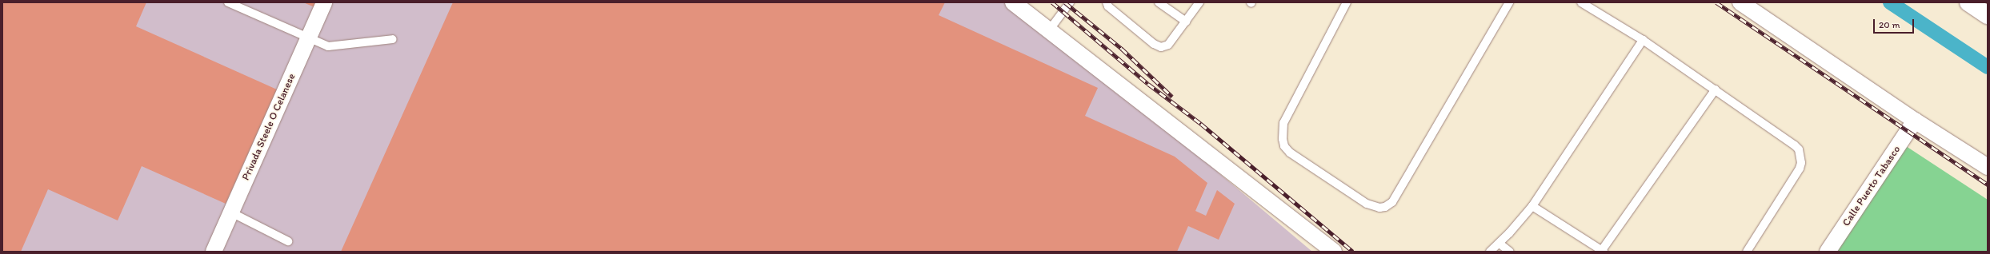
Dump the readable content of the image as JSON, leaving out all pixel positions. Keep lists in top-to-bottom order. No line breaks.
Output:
{"streets":{"street":["Privada Steele O Celanese","Calle Puerto Tabasco"]},"scale_bar":"20 m"}
